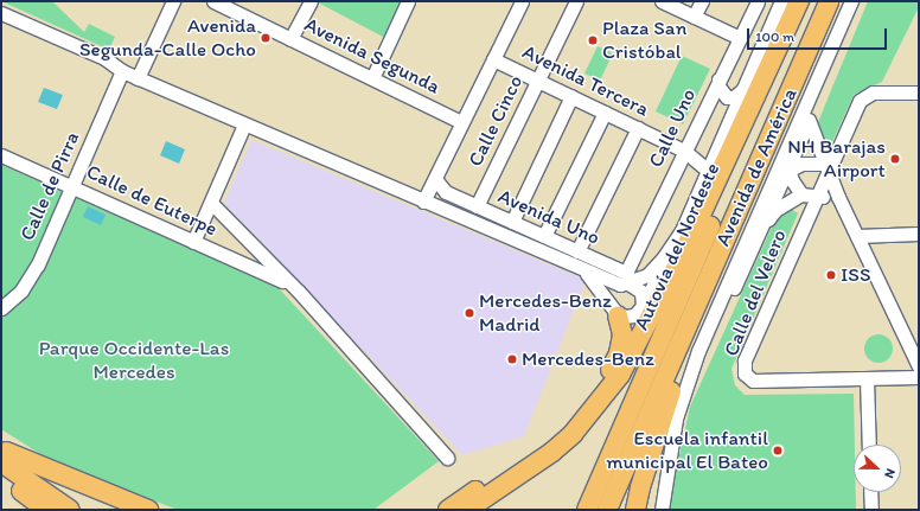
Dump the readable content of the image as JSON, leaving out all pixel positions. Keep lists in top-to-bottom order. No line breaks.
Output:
{"streets":{"highway":["Autovía del Nordeste"],"street":["Avenida Segunda","Avenida Tercera","Calle Cinco","Calle Uno","Avenida de América","Calle de Pirra","Calle de Euterpe","Avenida Uno","Calle del Velero"]},"crossings":[["Avenida Tercera","Calle Cinco"],["Avenida Tercera","Calle Uno"],["Calle Cinco","Avenida Uno"],["Calle Uno","Avenida Uno"],["Calle de Pirra","Calle de Euterpe"]],"parks":["Parque Occidente-Las Mercedes"],"places":["Avenida Segunda-Calle Ocho","Plaza San Cristóbal","NH Barajas Airport","ISS","Mercedes-Benz Madrid","Mercedes-Benz","Escuela infantil municipal El Bateo"],"scale_bar":"100 m","north":"right"}
